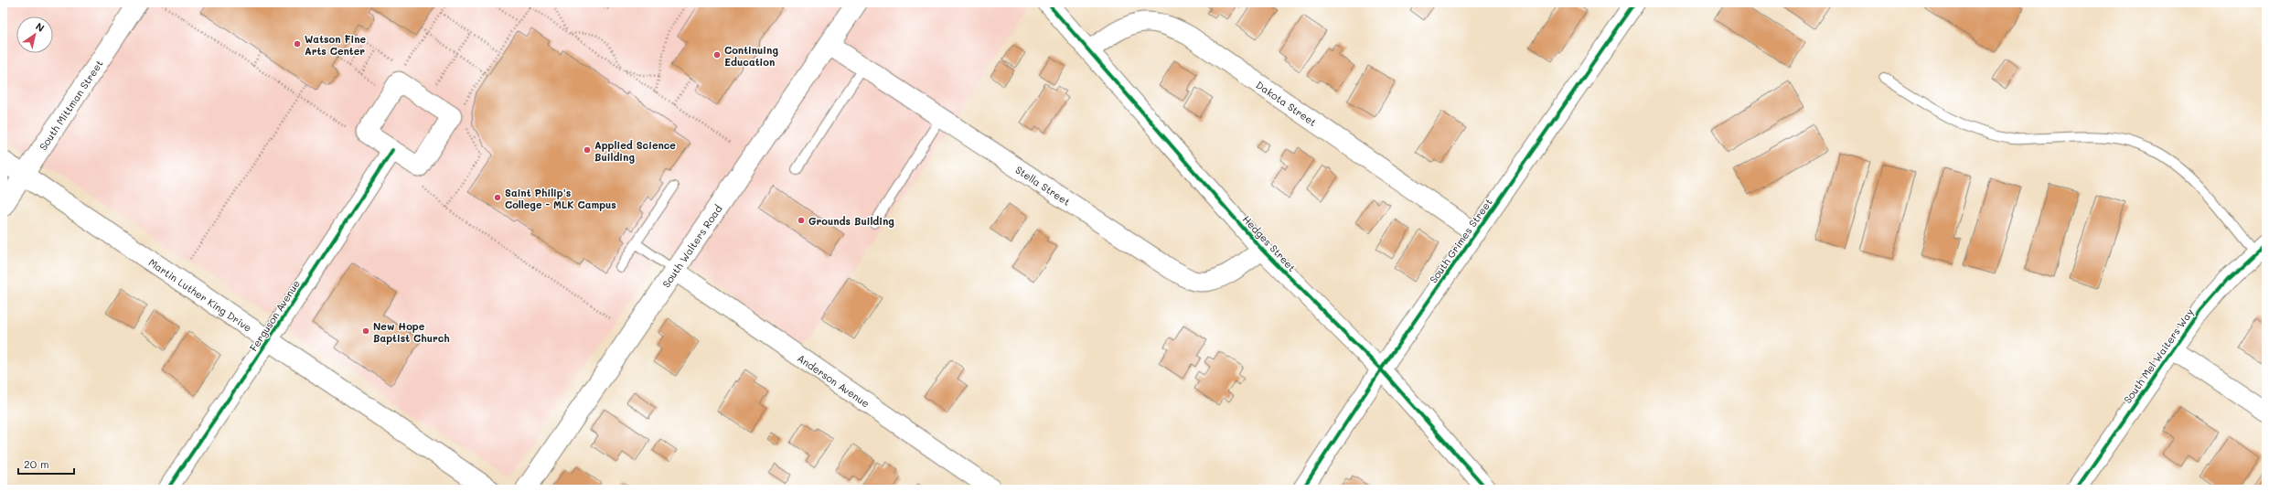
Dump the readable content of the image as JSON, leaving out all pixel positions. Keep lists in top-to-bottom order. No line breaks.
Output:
{"streets":{"main road":["South Walters Road","Martin Luther King Drive"],"street":["Dakota Street","South Mittman Street","Stella Street","South Grimes Street","Hedges Street","Ferguson Avenue","South Mel Waiters Way","Anderson Avenue"]},"crossings":[["Dakota Street","South Grimes Street"],["Dakota Street","Hedges Street"],["South Mittman Street","Martin Luther King Drive"],["Stella Street","Hedges Street"],["Stella Street","South Walters Road"],["South Grimes Street","Hedges Street"],["South Walters Road","Anderson Avenue"],["Martin Luther King Drive","Ferguson Avenue"]],"places":["Watson Fine Arts Center","Continuing Education","Applied Science Building","Saint Philip's College - MLK Campus","Grounds Building","New Hope Baptist Church"],"scale_bar":"20 m","north":"top right"}
